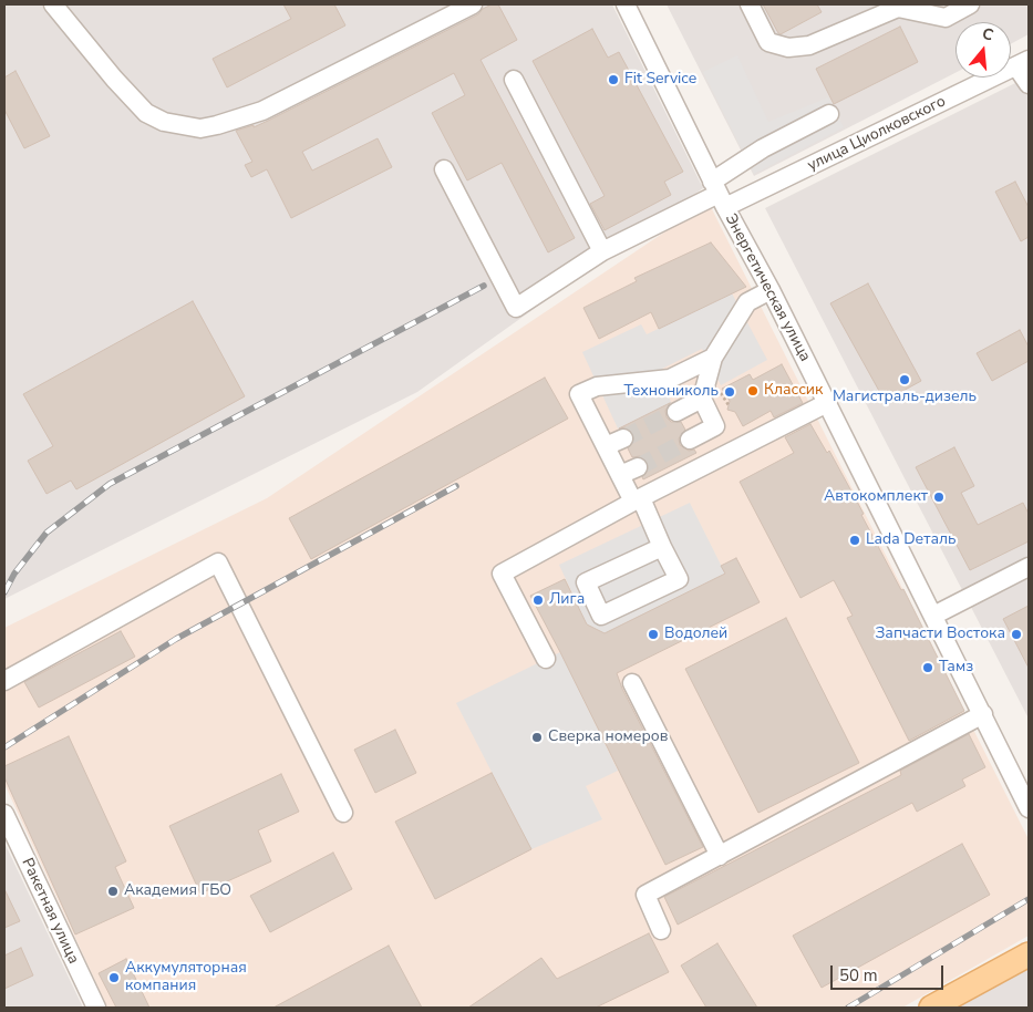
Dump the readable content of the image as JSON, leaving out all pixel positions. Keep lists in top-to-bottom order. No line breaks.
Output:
{"streets":{"street":["улица Циолковского","Энергетическая улица","Ракетная улица"]},"crossings":[["улица Циолковского","Энергетическая улица"]],"places":["Fit Service","Магистраль-дизель","Классик","Технониколь","Автокомплект","Lada Dеталь","Лига","Водолей","Запчасти Востока","Тамз","Сверка номеров","Академия ГБО","Аккумуляторная компания"],"scale_bar":"50 m","north":"top"}
